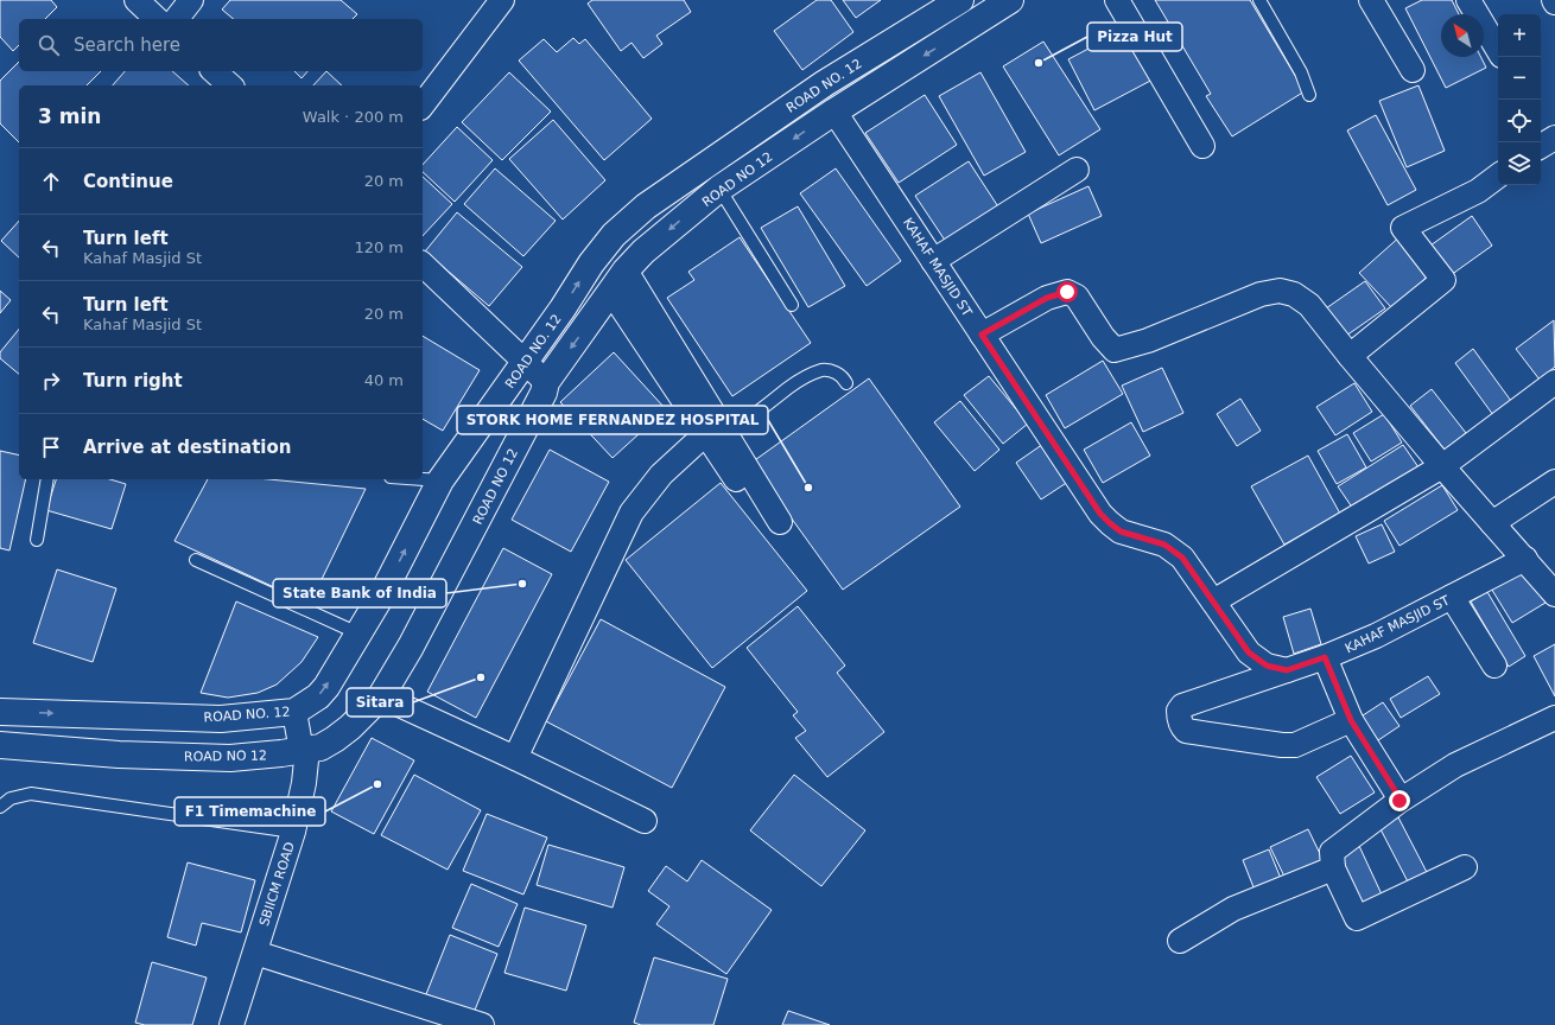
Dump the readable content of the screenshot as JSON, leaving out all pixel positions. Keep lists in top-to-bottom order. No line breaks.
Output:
{"streets":{"main road":["ROAD NO. 12","ROAD NO 12"],"street":["KAHAF MASJID ST","SBIICM ROAD"]},"crossings":[["ROAD NO. 12","SBIICM ROAD"],["ROAD NO 12","KAHAF MASJID ST"],["ROAD NO 12","SBIICM ROAD"]],"one_way":["ROAD NO. 12","ROAD NO 12"],"places":["Pizza Hut","STORK HOME FERNANDEZ HOSPITAL","State Bank of India","Sitara","F1 Timemachine"],"north":"top left","page":{"map_buttons":["+","−"],"search":"Search here","heading":["3 min","Walk · 200 m"],"list":[["Continue","20 m"],["Turn left","Kahaf Masjid St","120 m"],["Turn left","Kahaf Masjid St","20 m"],["Turn right","40 m"],"Arrive at destination"]}}
